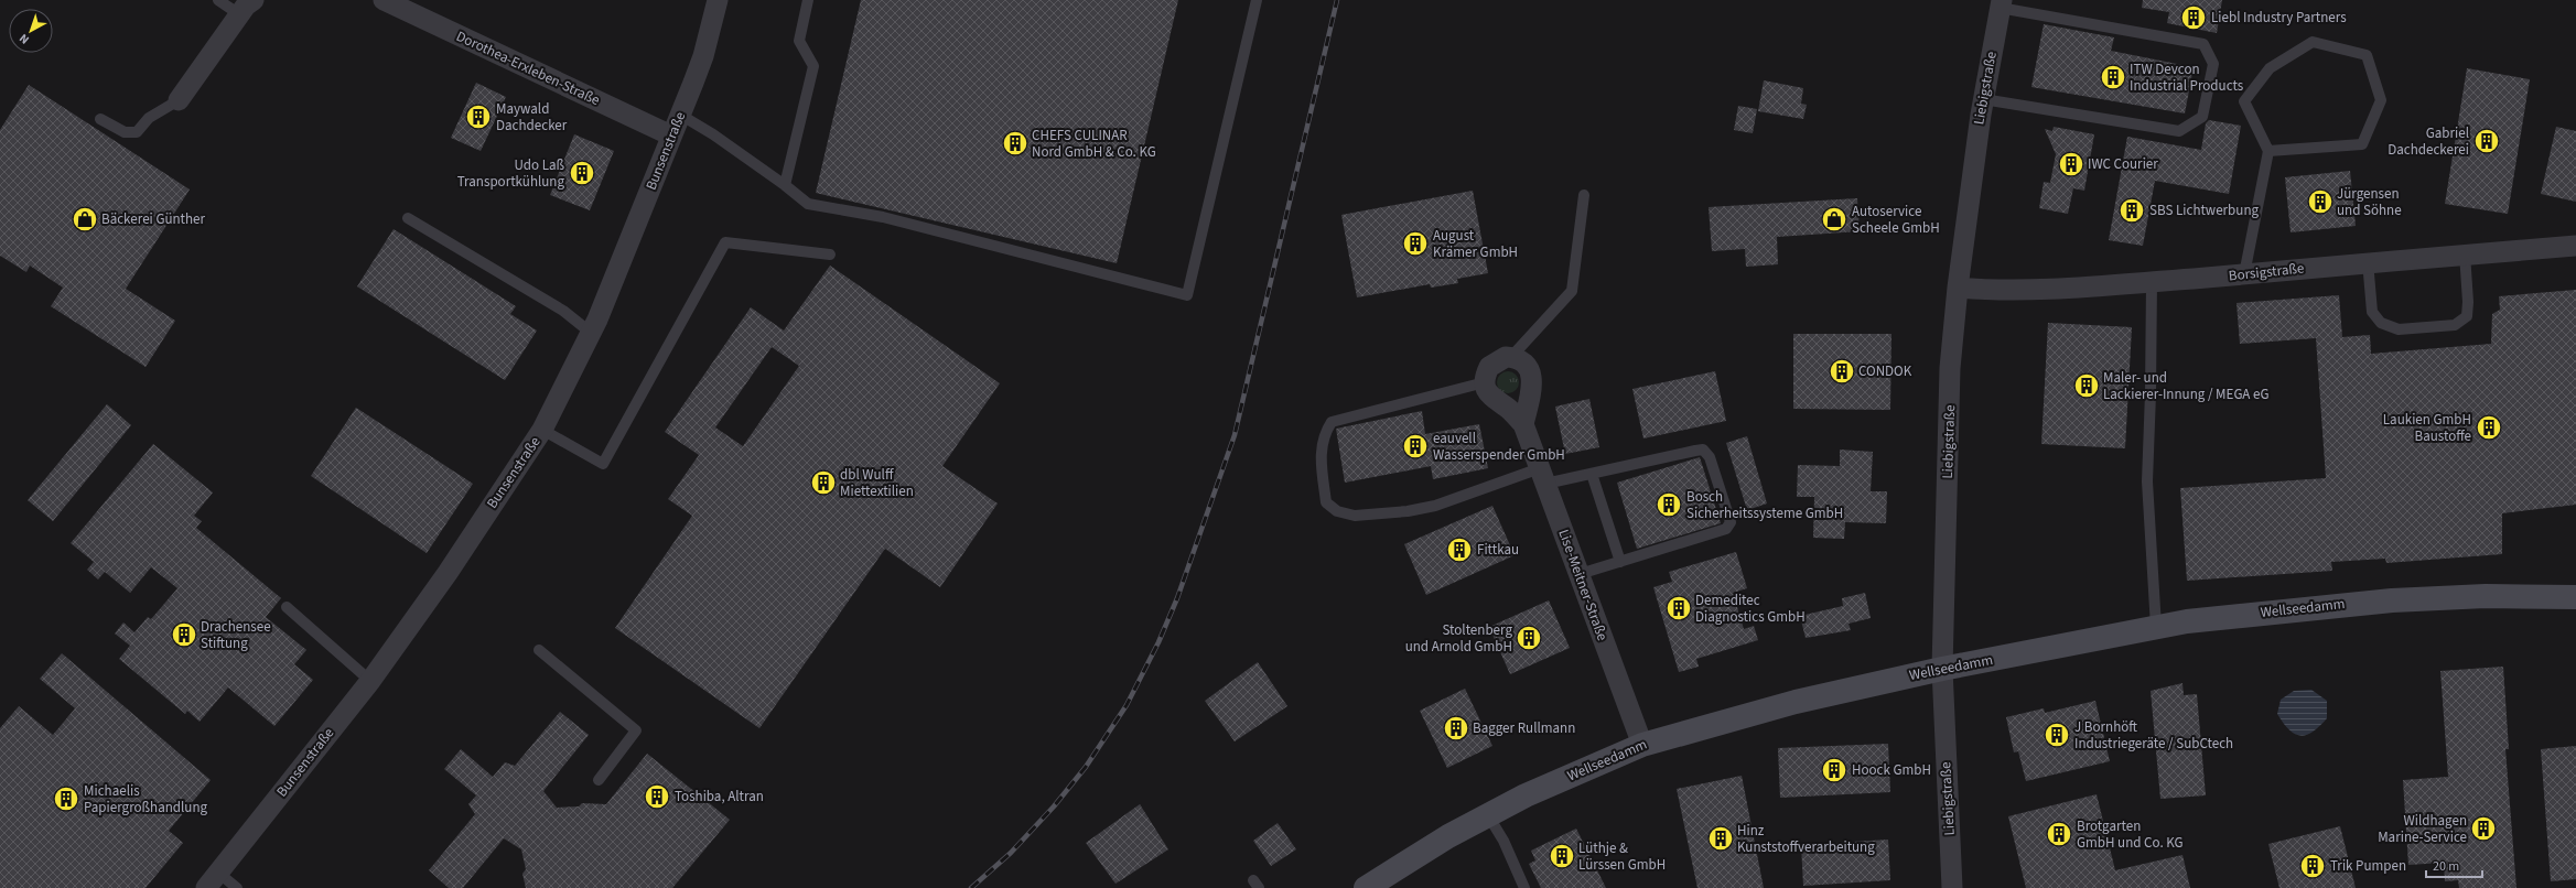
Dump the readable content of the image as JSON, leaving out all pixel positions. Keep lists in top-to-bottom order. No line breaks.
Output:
{"streets":{"main road":["Wellseedamm"],"street":["Dorothea-Erxleben-Straße","Liebigstraße","Bunsenstraße","Borsigstraße","Lise-Meitner-Straße"]},"crossings":[["Dorothea-Erxleben-Straße","Bunsenstraße"],["Liebigstraße","Borsigstraße"],["Liebigstraße","Wellseedamm"],["Lise-Meitner-Straße","Wellseedamm"]],"places":{"building":["Liebl Industry Partners","ITW Devcon Industrial Products","Maywald Dachdecker","Gabriel Dachdeckerei","CHEFS CULINAR Nord GmbH & Co. KG","IWC Courier","Udo Laß Transportkühlung","Jürgensen und Söhne","SBS Lichtwerbung","August Krämer GmbH","CONDOK","Maler- und Lackierer-Innung / MEGA eG","Laukien GmbH Baustoffe","eauvell Wasserspender GmbH","dbl Wulff Miettextilien","Bosch Sicherheitssysteme GmbH","Fittkau","Demeditec Diagnostics GmbH","Drachensee Stiftung","Stoltenberg und Arnold GmbH","Bagger Rullmann","J Bornhöft Industriegeräte / SubCtech","Hoock GmbH","Toshiba, Altran","Michaelis Papiergroßhandlung","Wildhagen Marine-Service","Brotgarten GmbH und Co. KG","Hinz Kunststoffverarbeitung","Lüthje & Lürssen GmbH","Trik Pumpen"],"shop":["Bäckerei Günther","Autoservice Scheele GmbH"]},"scale_bar":"20 m","north":"bottom left"}
